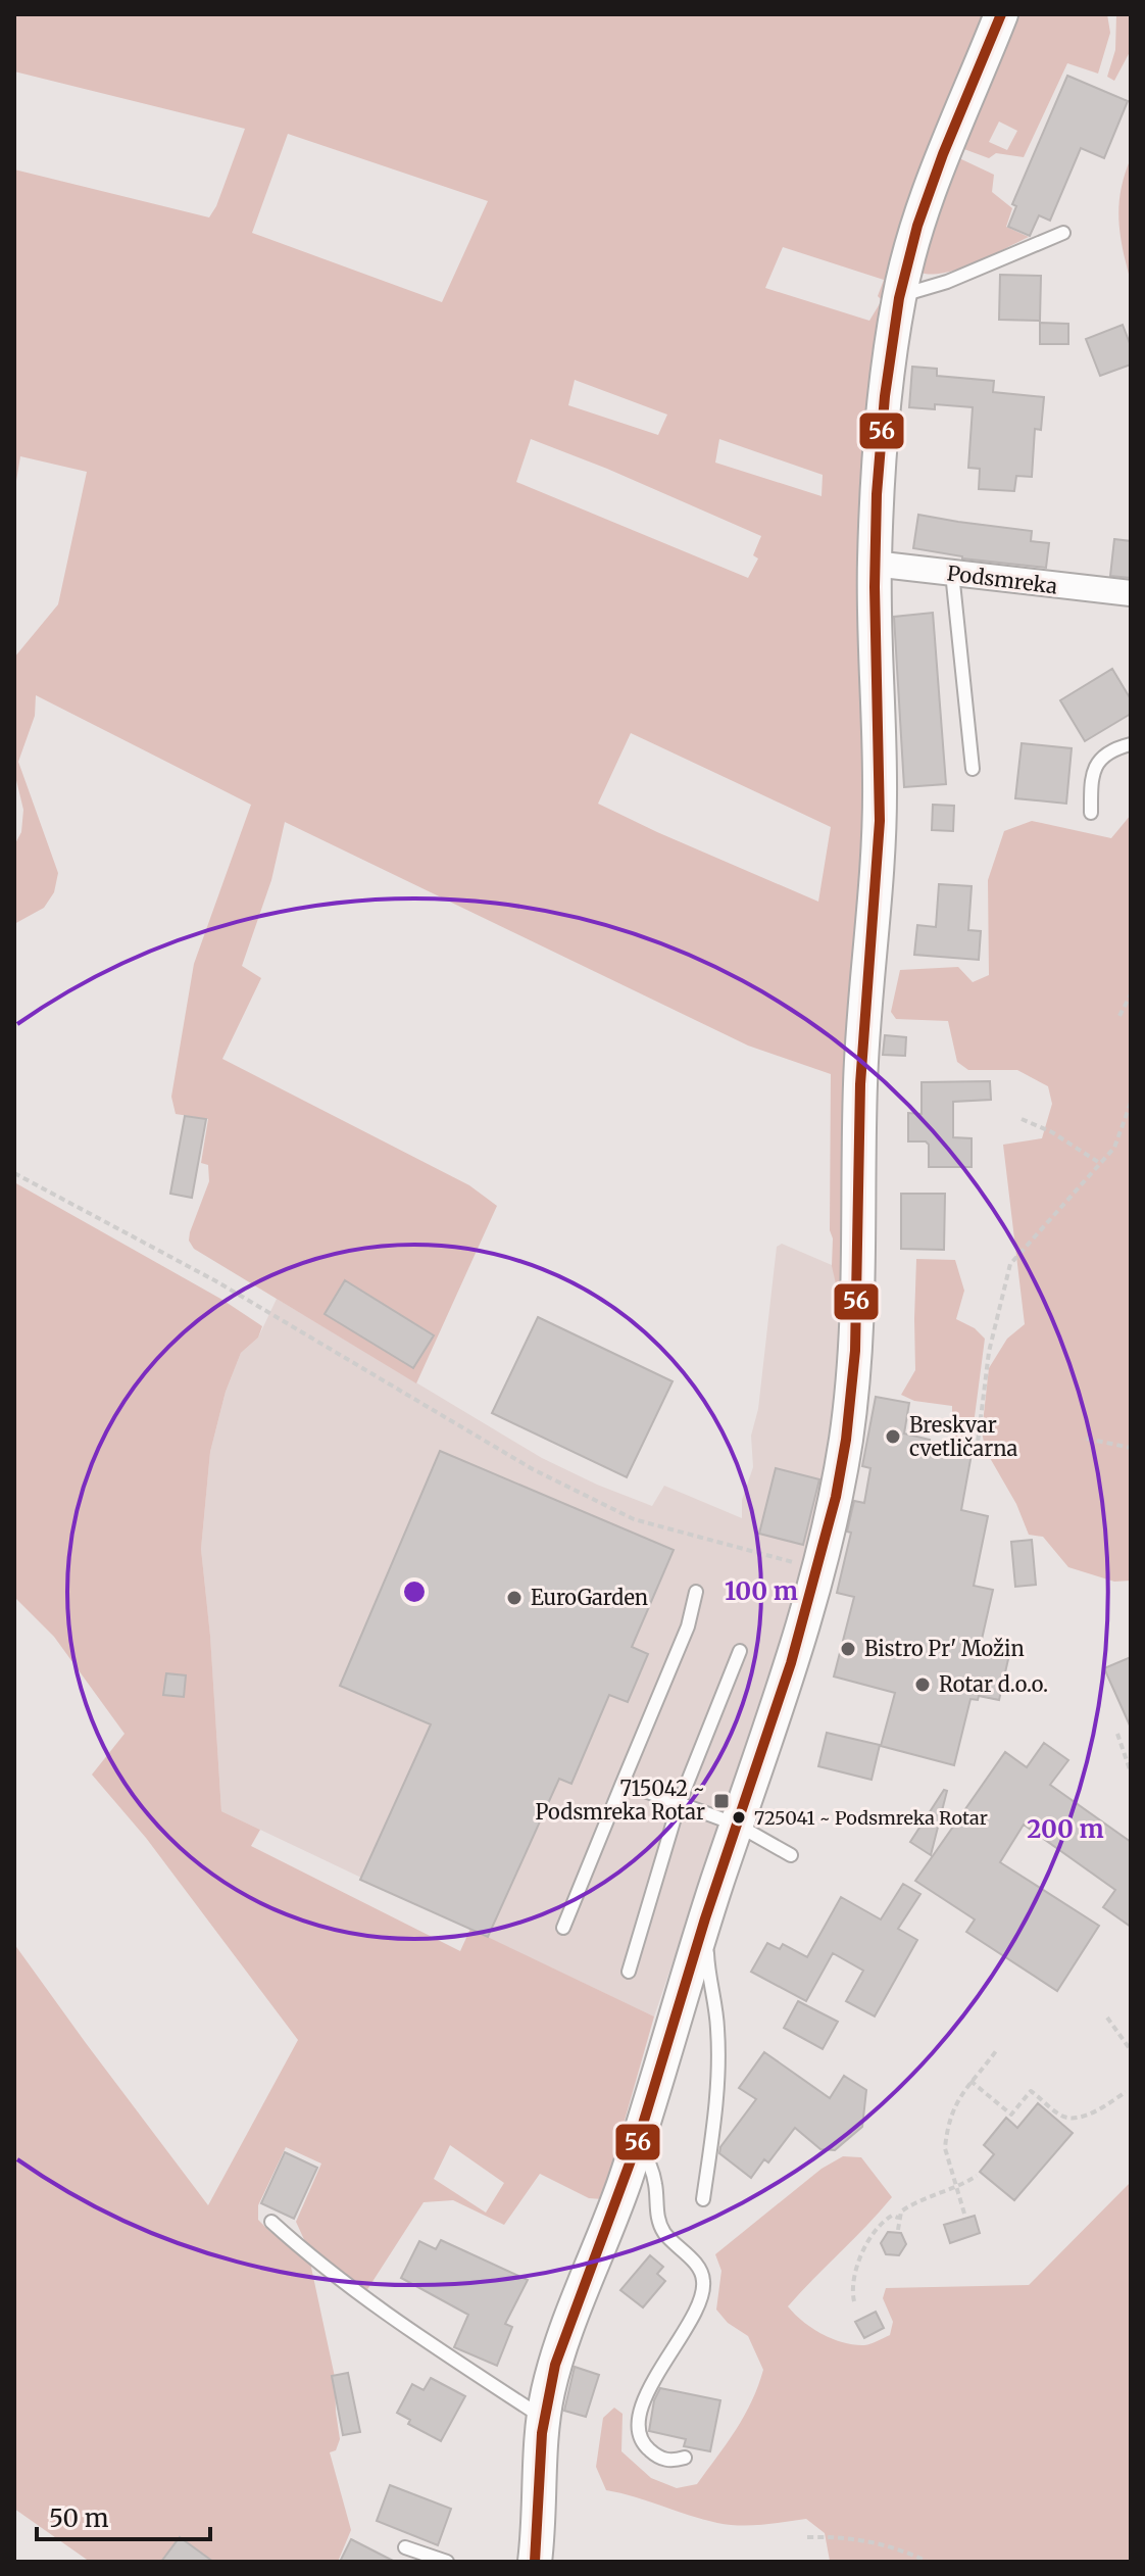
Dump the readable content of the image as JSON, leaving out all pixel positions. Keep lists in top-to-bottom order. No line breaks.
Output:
{"streets":{"street":["Podsmreka"]},"places":{"other":["Breskvar cvetličarna","EuroGarden","Bistro Pr' Možin","Rotar d.o.o.","725041 ~ Podsmreka Rotar"],"transit":["715042 ~ Podsmreka Rotar"]},"lines":["transit line 56"],"scale_bar":"50 m","rings":["100 m","200 m"]}
